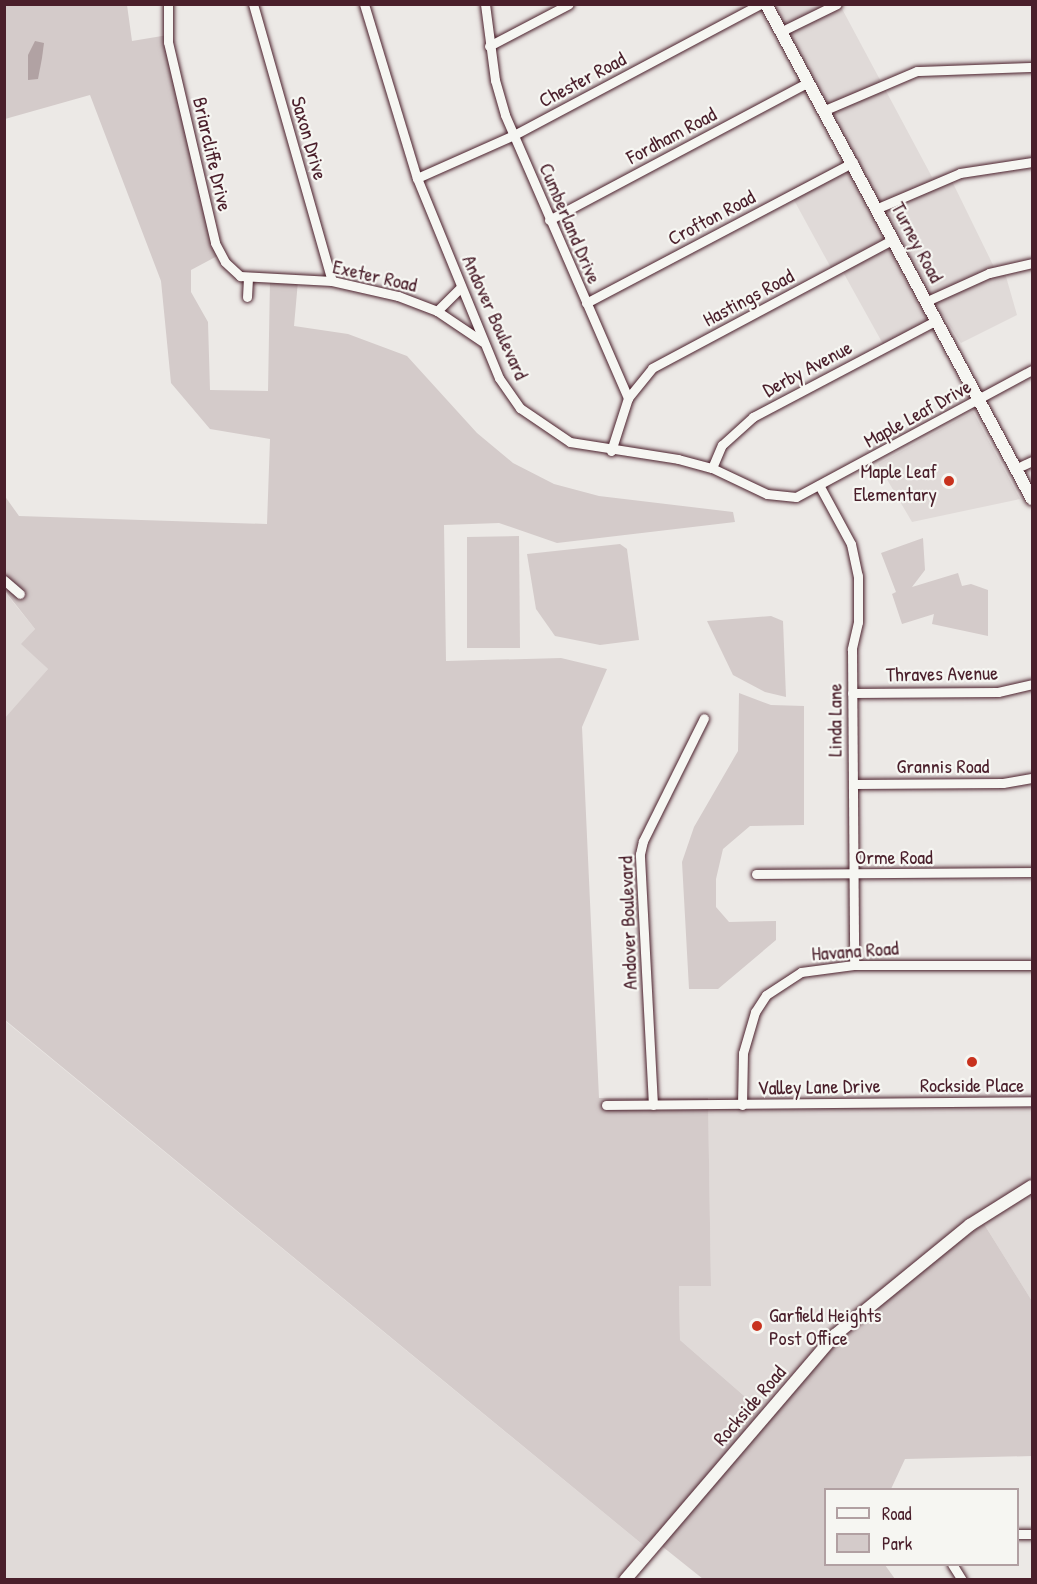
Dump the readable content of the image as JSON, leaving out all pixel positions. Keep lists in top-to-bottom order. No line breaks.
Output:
{"streets":{"main road":["Turney Road","Rockside Road"],"street":["Chester Road","Fordham Road","Saxon Drive","Briarcliffe Drive","Crofton Road","Cumberland Drive","Exeter Road","Hastings Road","Andover Boulevard","Derby Avenue","Maple Leaf Drive","Thraves Avenue","Linda Lane","Grannis Road","Orme Road","Havana Road","Valley Lane Drive"]},"crossings":[["Chester Road","Cumberland Drive"],["Chester Road","Andover Boulevard"],["Fordham Road","Cumberland Drive"],["Fordham Road","Turney Road"],["Saxon Drive","Exeter Road"],["Briarcliffe Drive","Exeter Road"],["Crofton Road","Cumberland Drive"],["Crofton Road","Turney Road"],["Cumberland Drive","Hastings Road"],["Turney Road","Hastings Road"],["Turney Road","Derby Avenue"],["Turney Road","Maple Leaf Drive"],["Exeter Road","Andover Boulevard"],["Andover Boulevard","Derby Avenue"],["Andover Boulevard","Maple Leaf Drive"],["Andover Boulevard","Valley Lane Drive"],["Maple Leaf Drive","Linda Lane"],["Thraves Avenue","Linda Lane"],["Linda Lane","Grannis Road"],["Linda Lane","Orme Road"],["Linda Lane","Havana Road"],["Havana Road","Valley Lane Drive"]],"places":["Maple Leaf Elementary","Rockside Place","Garfield Heights Post Office"],"legend":["Road","Park"]}
